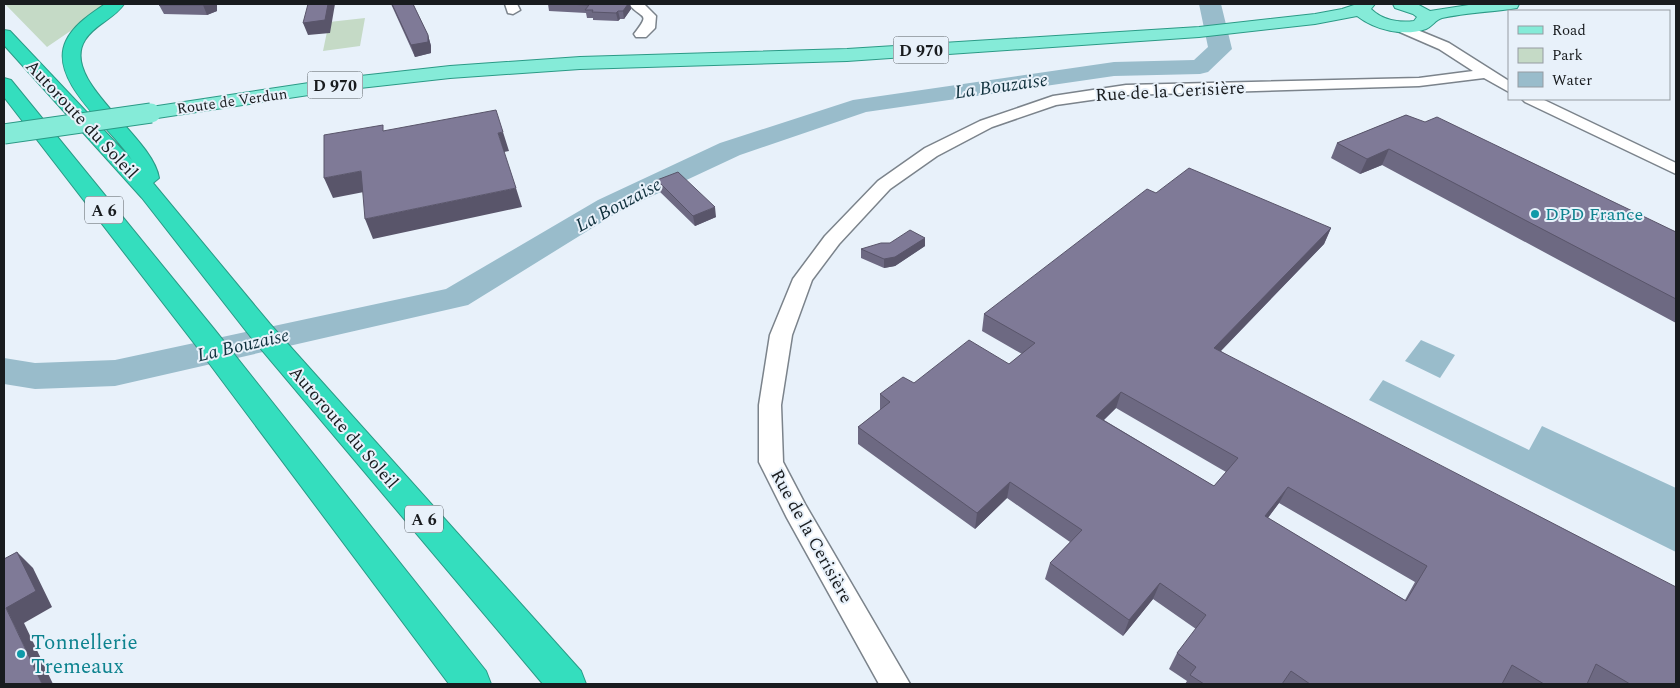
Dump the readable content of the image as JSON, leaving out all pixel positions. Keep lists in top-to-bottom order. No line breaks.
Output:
{"streets":{"highway":["Autoroute du Soleil","A 6"],"main road":["D 970","Route de Verdun"],"street":["Rue de la Cerisière"]},"crossings":[["D 970","Route de Verdun"]],"water":["La Bouzaise"],"places":["DPD France","Tonnellerie Tremeaux"],"legend":["Road","Park","Water"]}
